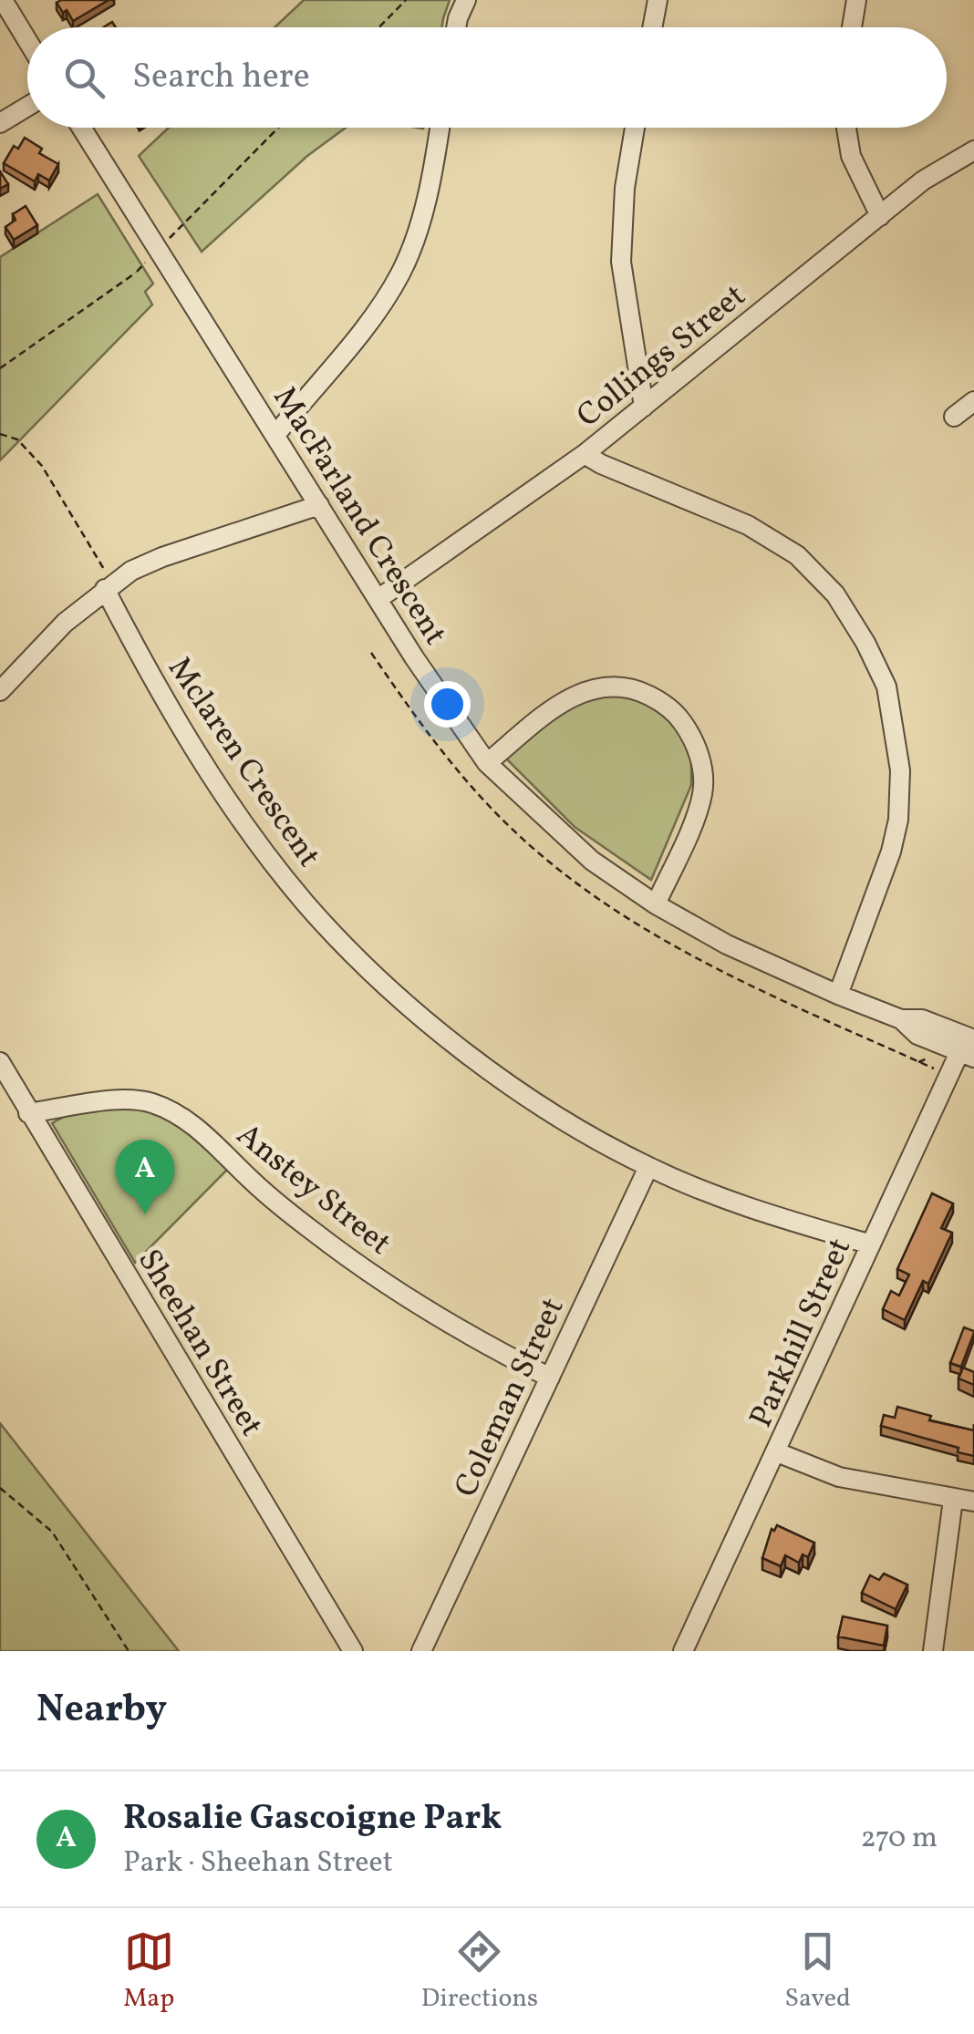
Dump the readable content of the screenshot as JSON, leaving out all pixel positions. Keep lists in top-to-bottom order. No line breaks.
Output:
{"streets":{"street":["Collings Street","MacFarland Crescent","Mclaren Crescent","Anstey Street","Parkhill Street","Sheehan Street","Coleman Street"]},"crossings":[["Collings Street","MacFarland Crescent"],["MacFarland Crescent","Parkhill Street"],["Mclaren Crescent","Parkhill Street"],["Mclaren Crescent","Coleman Street"],["Anstey Street","Sheehan Street"],["Anstey Street","Coleman Street"]],"page":{"search":"Search here","pins":"A","heading":"Nearby","list":[{"mark":"A","name":"Rosalie Gascoigne Park","note":"Park · Sheehan Street","value":"270 m"}],"nav":["Map","Directions","Saved"]}}
